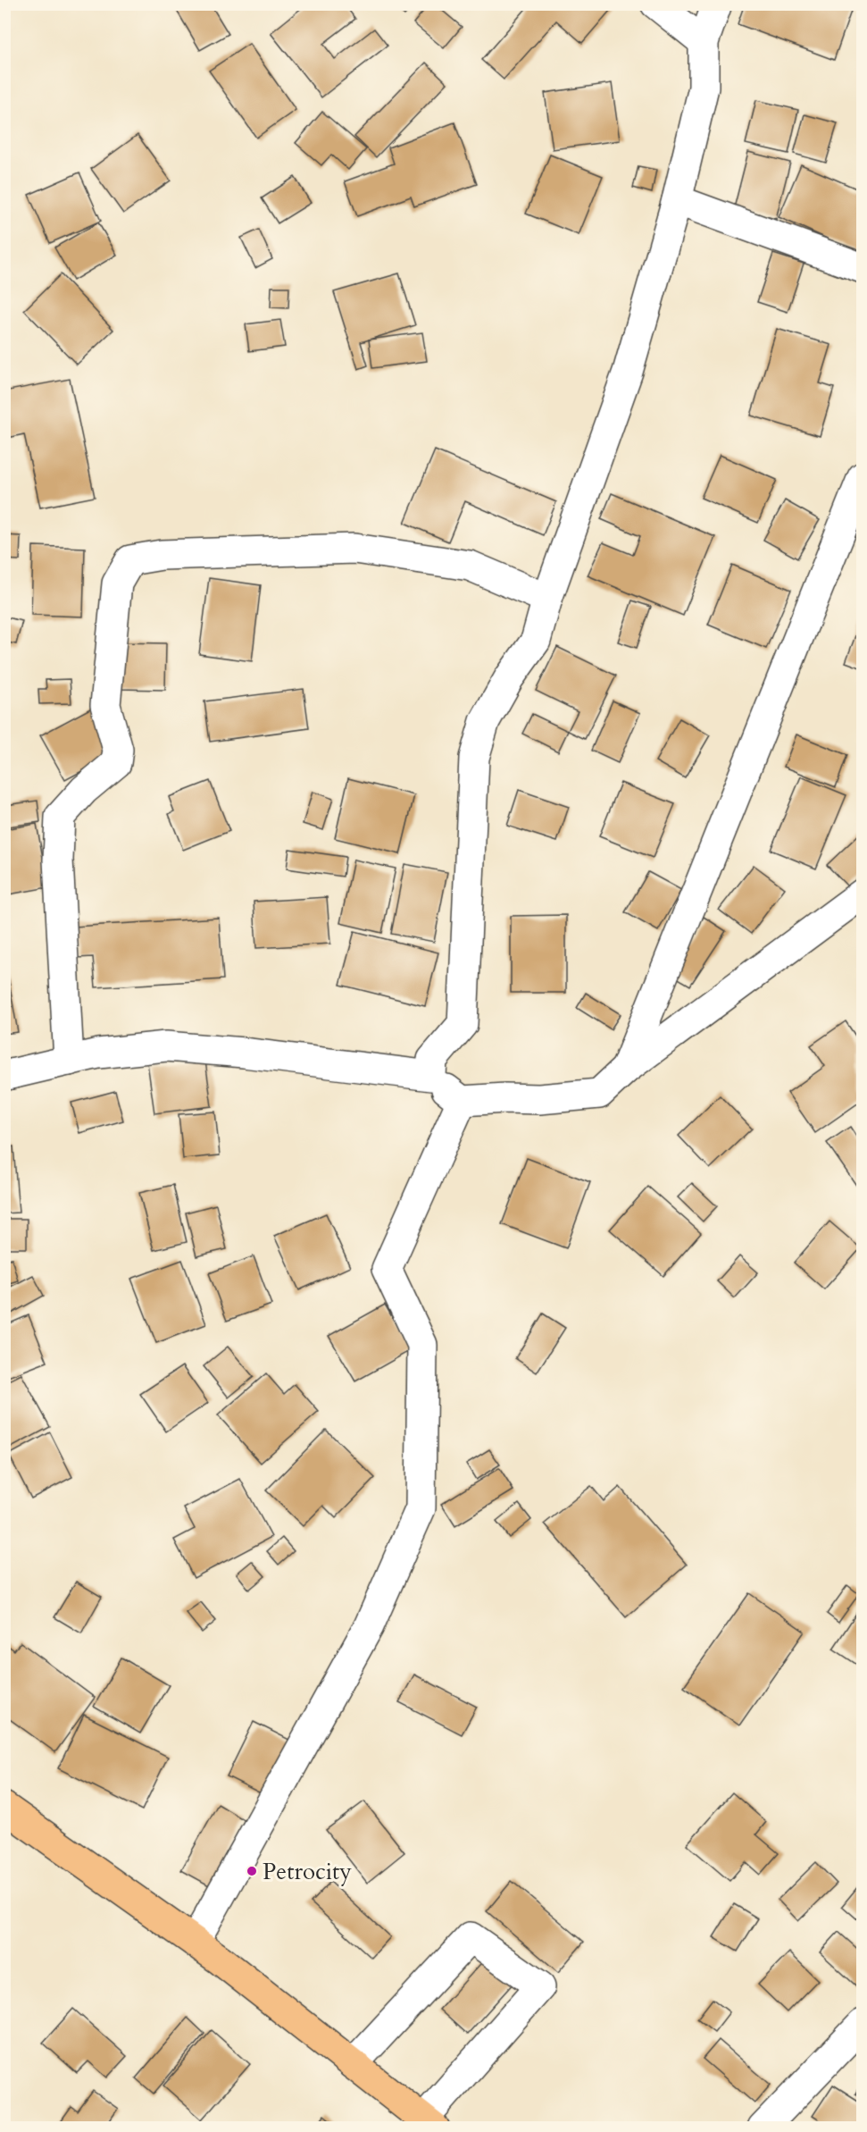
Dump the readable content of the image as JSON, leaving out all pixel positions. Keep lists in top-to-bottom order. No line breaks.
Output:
{"places":["Petrocity"]}
